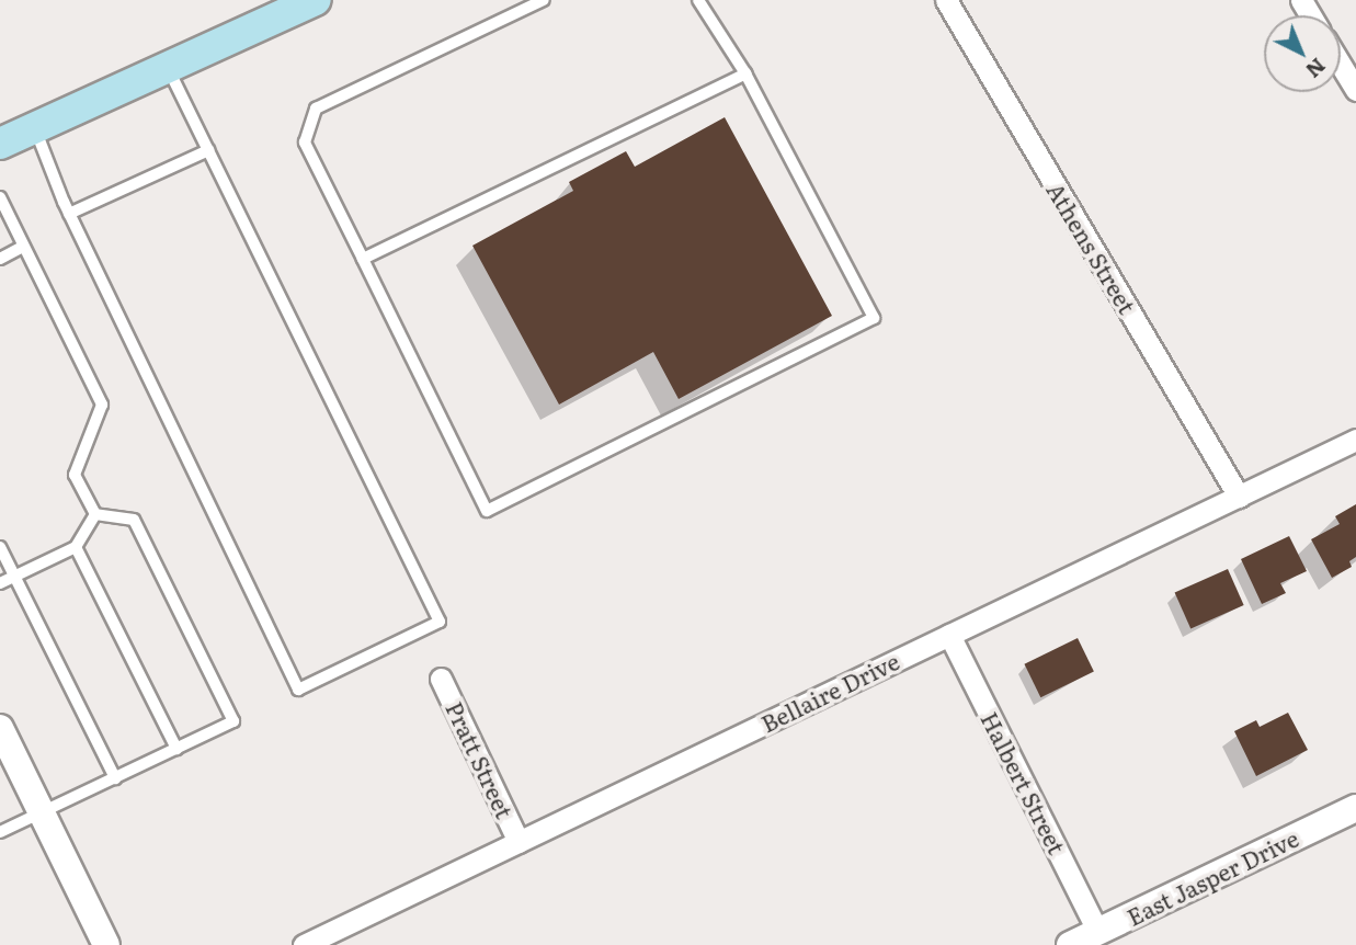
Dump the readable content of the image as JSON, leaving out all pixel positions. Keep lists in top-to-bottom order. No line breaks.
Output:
{"streets":{"street":["Athens Street","Bellaire Drive","Pratt Street","Halbert Street","East Jasper Drive"]},"crossings":[["Athens Street","Bellaire Drive"],["Bellaire Drive","Pratt Street"],["Bellaire Drive","Halbert Street"],["Halbert Street","East Jasper Drive"]],"north":"bottom right"}
